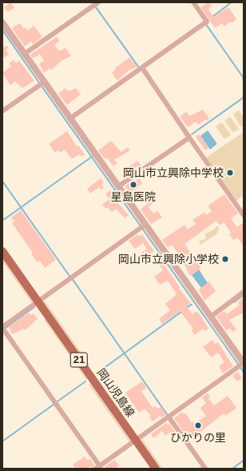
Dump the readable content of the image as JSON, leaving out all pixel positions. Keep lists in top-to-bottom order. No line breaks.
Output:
{"streets":{"main road":["21","岡山児島線"]},"places":["岡山市立興除中学校","星島医院","岡山市立興除小学校","ひかりの里"]}
